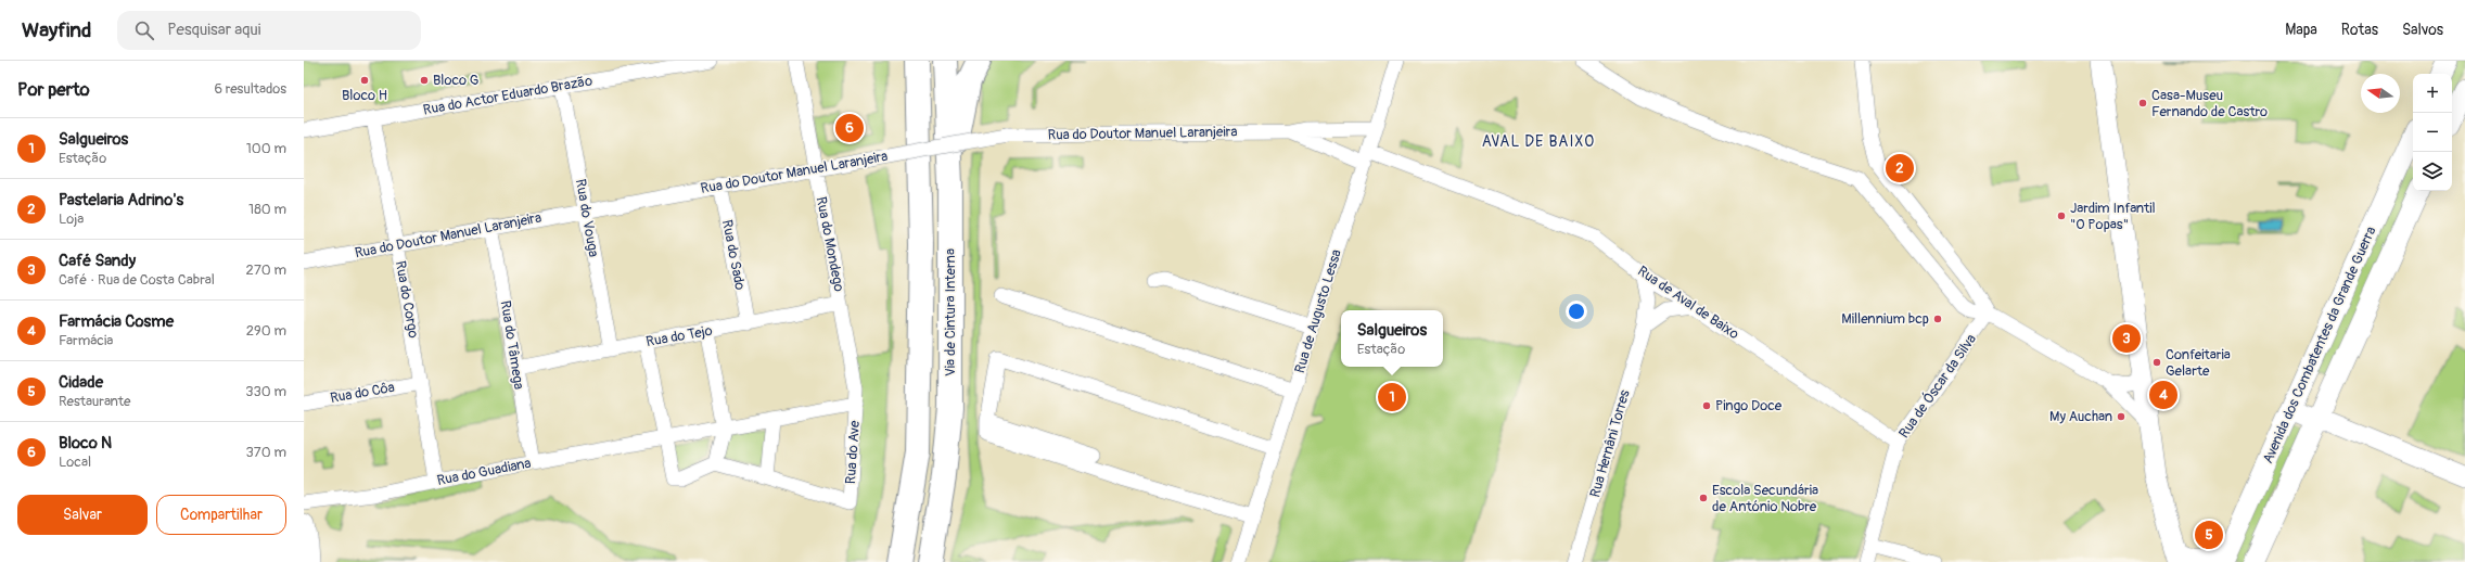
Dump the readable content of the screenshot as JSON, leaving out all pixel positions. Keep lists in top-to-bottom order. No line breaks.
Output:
{"streets":{"highway":["Via de Cintura Interna"],"main road":["Avenida dos Combatentes da Grande Guerra"],"street":["Rua do Actor Eduardo Brazão","Rua do Doutor Manuel Laranjeira","Rua do Vouga","Rua do Mondego","Rua do Sado","Rua do Corgo","Rua de Aval de Baixo","Rua de Augusto Lessa","Rua do Tejo","Rua do Tâmega","Rua de Óscar da Silva","Rua do Côa","Rua Hernâni Torres","Rua do Ave","Rua do Guadiana"]},"crossings":[["Rua do Actor Eduardo Brazão","Rua do Vouga"],["Rua do Actor Eduardo Brazão","Rua do Corgo"],["Rua do Doutor Manuel Laranjeira","Rua do Vouga"],["Rua do Doutor Manuel Laranjeira","Rua do Mondego"],["Rua do Doutor Manuel Laranjeira","Rua do Sado"],["Rua do Doutor Manuel Laranjeira","Rua do Corgo"],["Rua do Doutor Manuel Laranjeira","Rua de Aval de Baixo"],["Rua do Doutor Manuel Laranjeira","Rua de Augusto Lessa"],["Rua do Doutor Manuel Laranjeira","Rua do Tâmega"],["Rua do Vouga","Rua do Tejo"],["Rua do Mondego","Rua do Tejo"],["Rua do Mondego","Rua do Ave"],["Rua do Mondego","Rua do Guadiana"],["Rua do Sado","Rua do Tejo"],["Rua do Corgo","Rua do Côa"],["Rua do Corgo","Rua do Guadiana"],["Rua de Aval de Baixo","Rua de Augusto Lessa"],["Rua de Aval de Baixo","Rua de Óscar da Silva"],["Rua de Aval de Baixo","Rua Hernâni Torres"],["Rua do Tejo","Rua do Tâmega"],["Rua do Tâmega","Rua do Guadiana"],["Rua do Ave","Rua do Guadiana"]],"districts":["AVAL DE BAIXO"],"places":["Bloco H","Bloco G","Casa-Museu Fernando de Castro","Jardim Infantil \"O Popas\"","Millennium bcp","Confeitaria Gelarte","Pingo Doce","My Auchan","Escola Secundária de António Nobre"],"north":"left","page":{"header":"Wayfind","search":"Pesquisar aqui","nav":["Mapa","Rotas","Salvos"],"heading":["Por perto","6 resultados"],"map_buttons":["+","−"],"pins":["6","2","3","4","1","5"],"list":[{"mark":"1","name":"Salgueiros","note":"Estação","value":"100 m"},{"mark":"2","name":"Pastelaria Adrino's","note":"Loja","value":"180 m"},{"mark":"3","name":"Café Sandy","note":"Café · Rua de Costa Cabral","value":"270 m"},{"mark":"4","name":"Farmácia Cosme","note":"Farmácia","value":"290 m"},{"mark":"5","name":"Cidade","note":"Restaurante","value":"330 m"},{"mark":"6","name":"Bloco N","note":"Local","value":"370 m"}],"popup":["Salgueiros","Estação"],"buttons":["Salvar","Compartilhar"]}}
